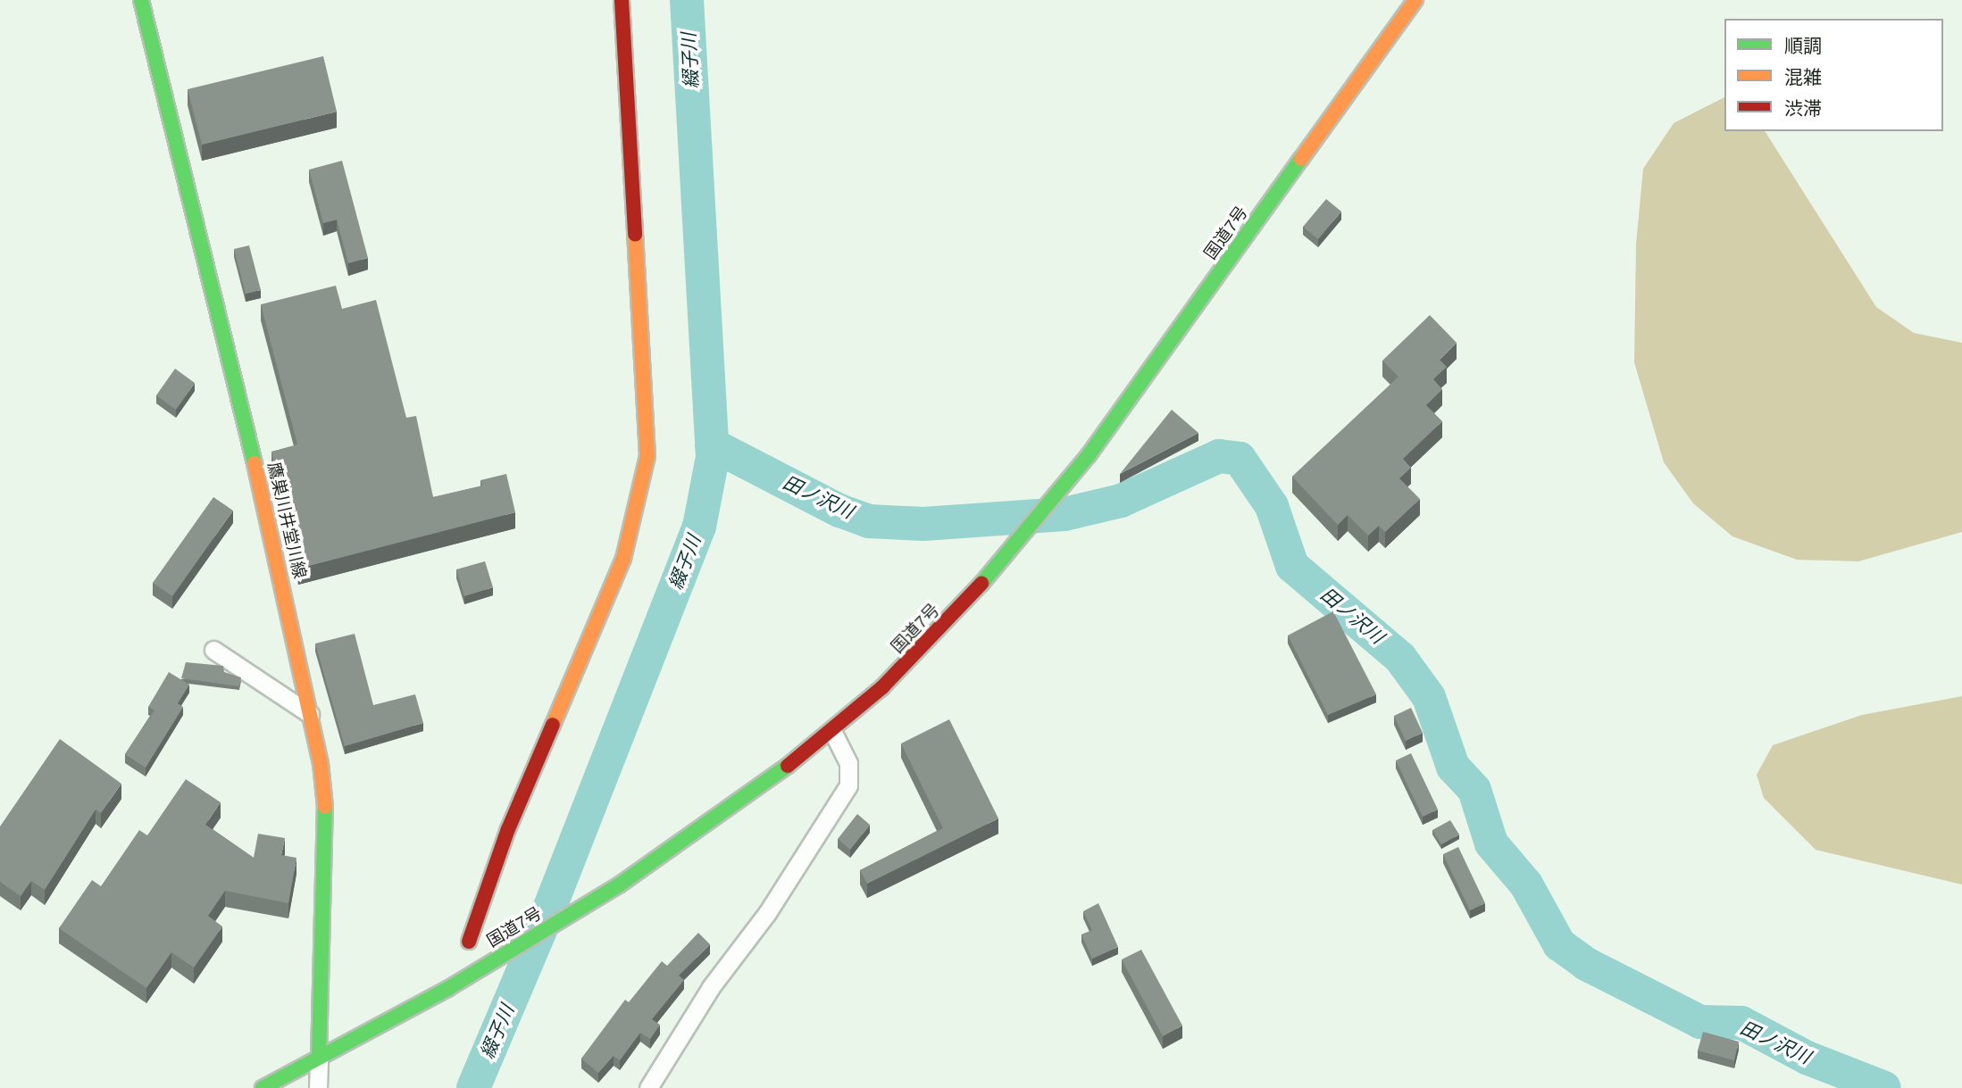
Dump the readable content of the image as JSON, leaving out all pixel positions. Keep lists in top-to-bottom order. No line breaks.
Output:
{"streets":{"main road":["国道7号","鷹巣川井堂川線"]},"crossings":[["国道7号","鷹巣川井堂川線"]],"water":["綴子川","田ノ沢川"],"legend":["順調","混雑","渋滞"]}
